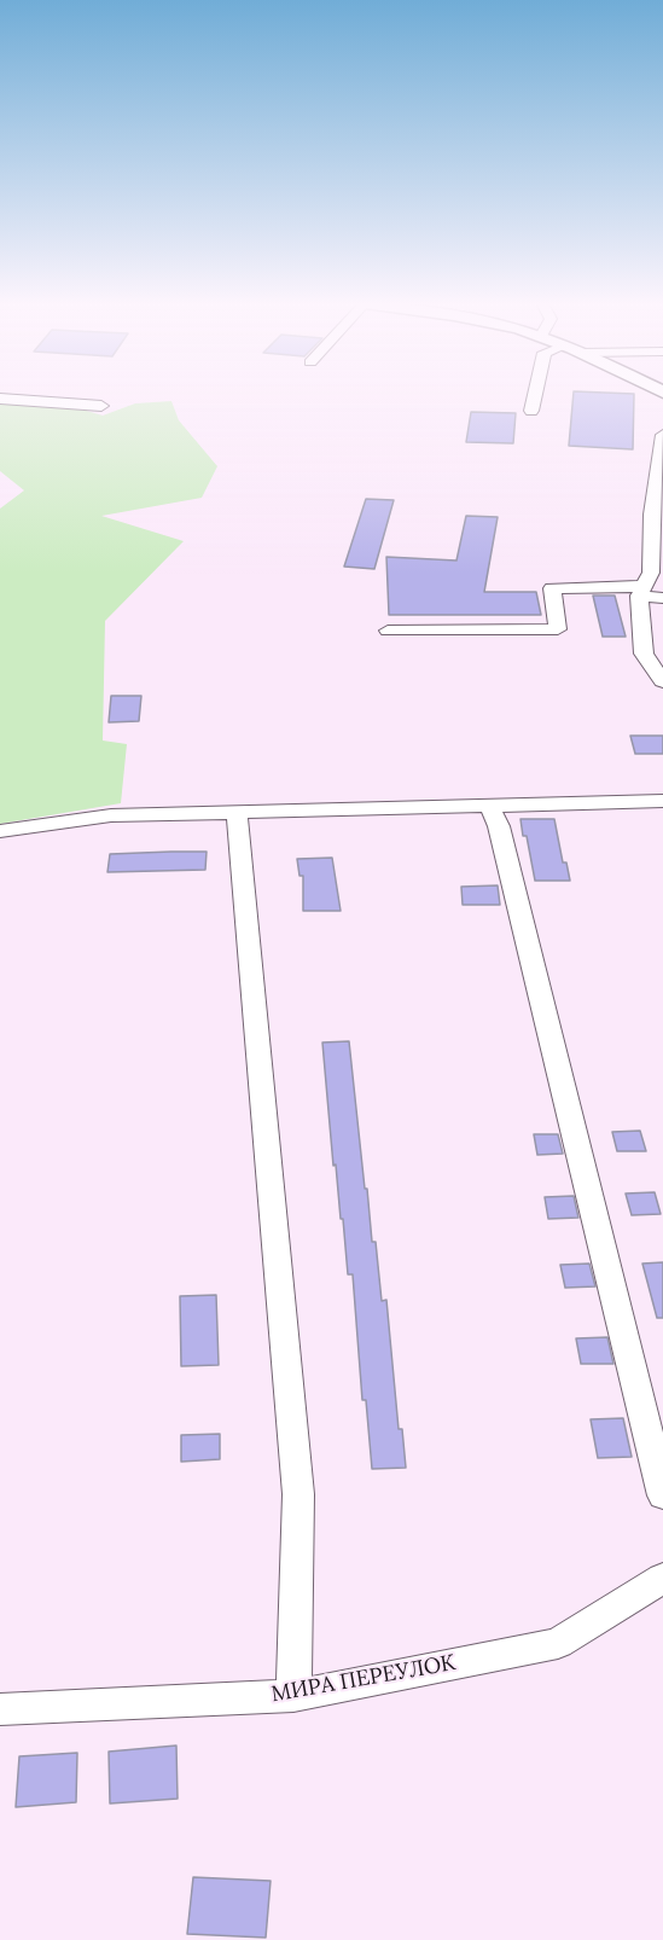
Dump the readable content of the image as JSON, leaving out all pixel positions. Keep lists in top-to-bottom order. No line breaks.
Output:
{"streets":{"street":["МИРА ПЕРЕУЛОК"]}}
